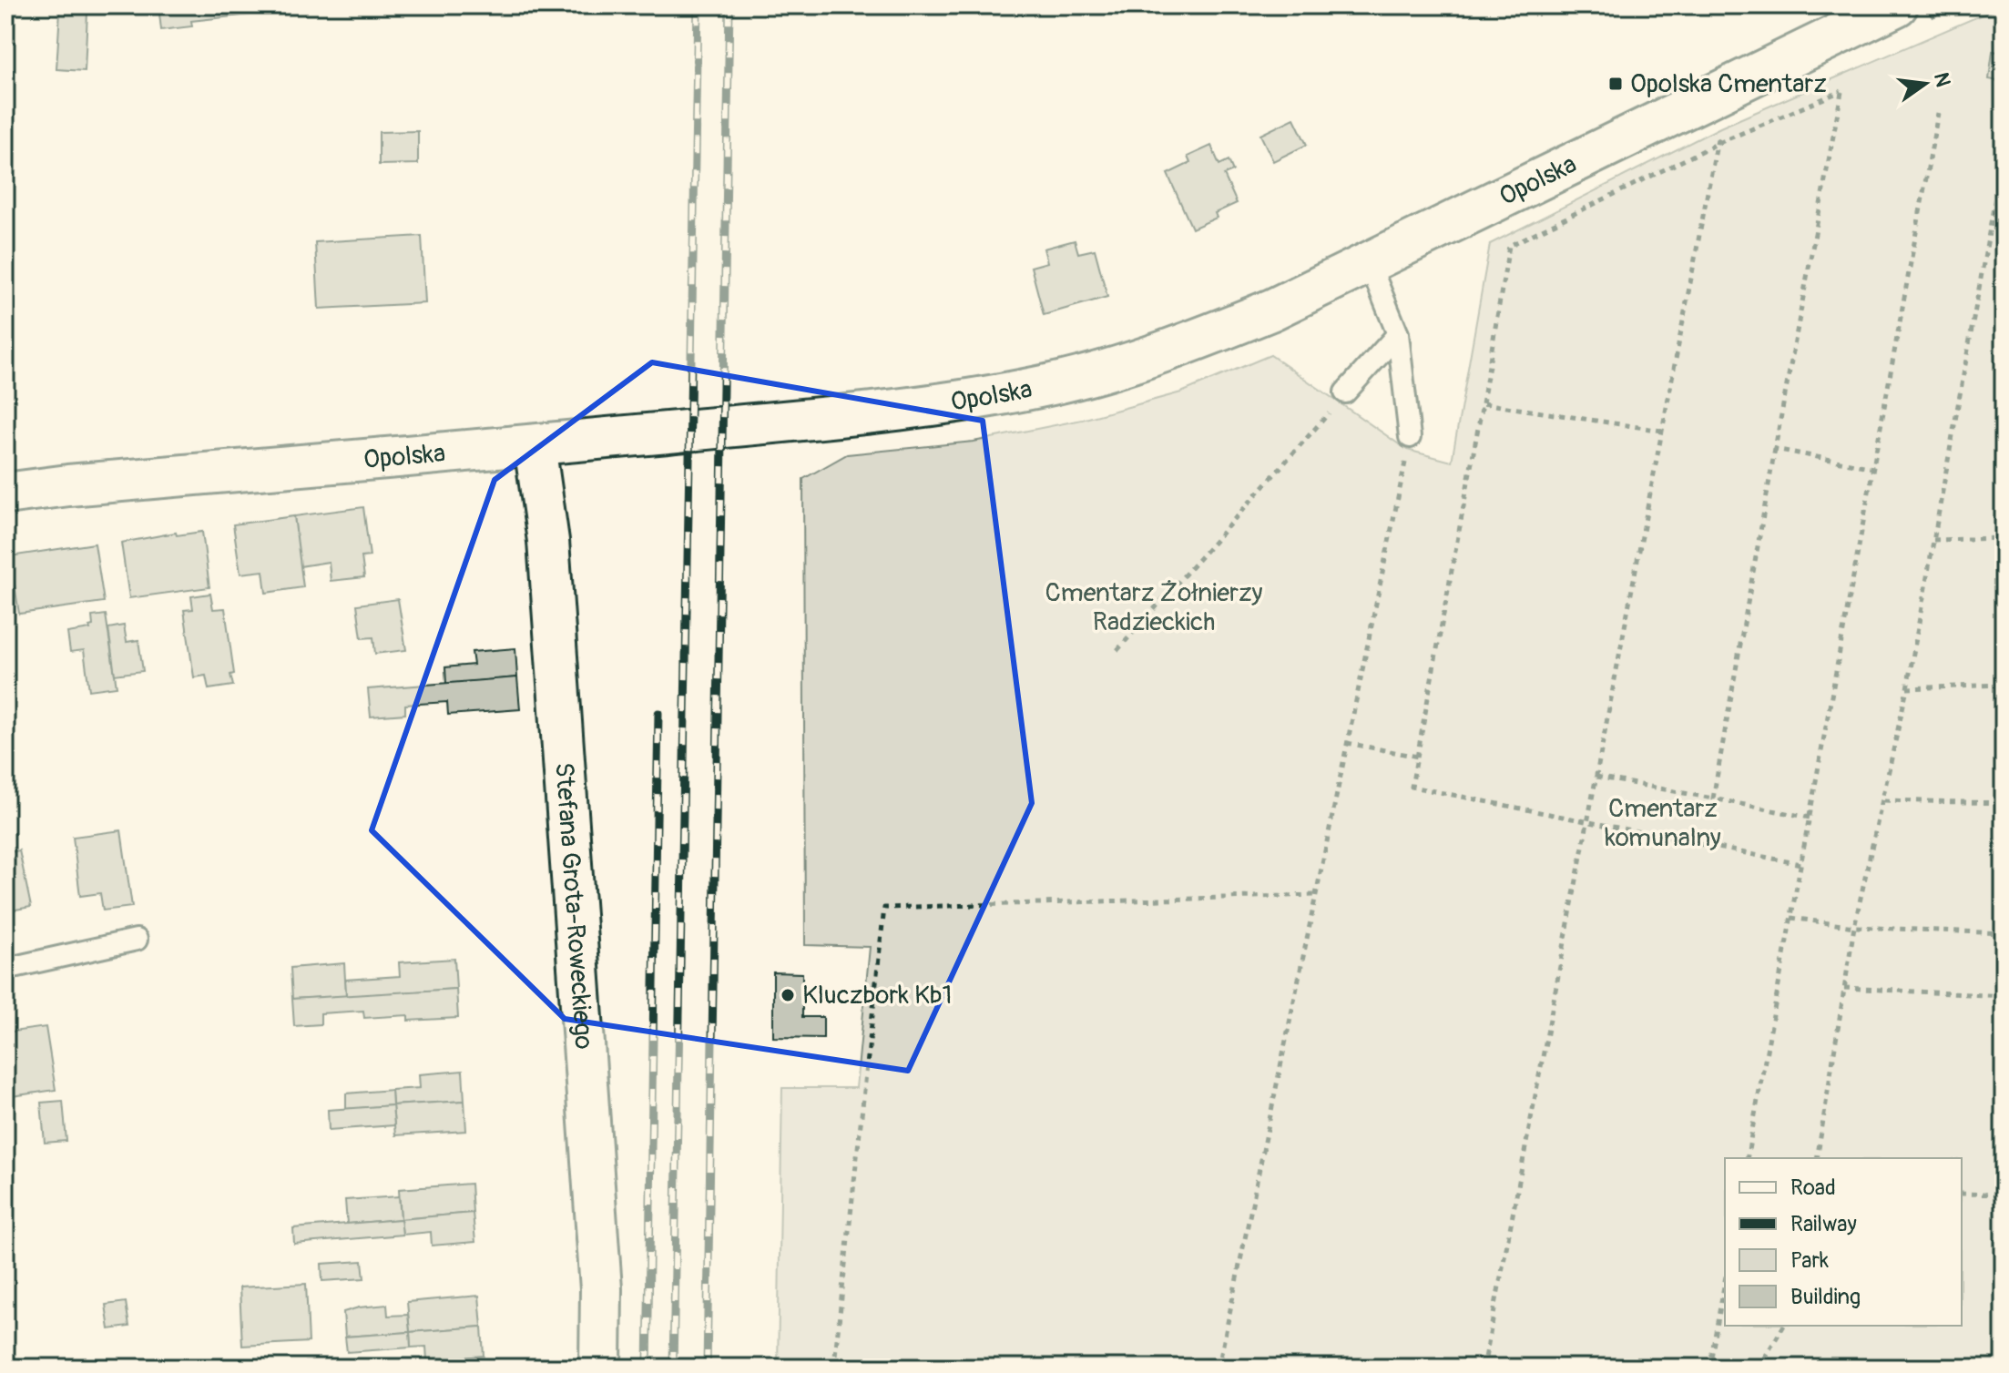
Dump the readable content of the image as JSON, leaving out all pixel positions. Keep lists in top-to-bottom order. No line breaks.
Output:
{"streets":{"main road":["Opolska","Stefana Grota-Roweckiego"]},"crossings":[["Opolska","Stefana Grota-Roweckiego"]],"parks":["Cmentarz Żołnierzy Radzieckich","Cmentarz komunalny"],"places":{"transit":["Opolska Cmentarz"],"other":["Kluczbork Kb1"]},"legend":["Road","Railway","Park","Building"],"north":"right"}
